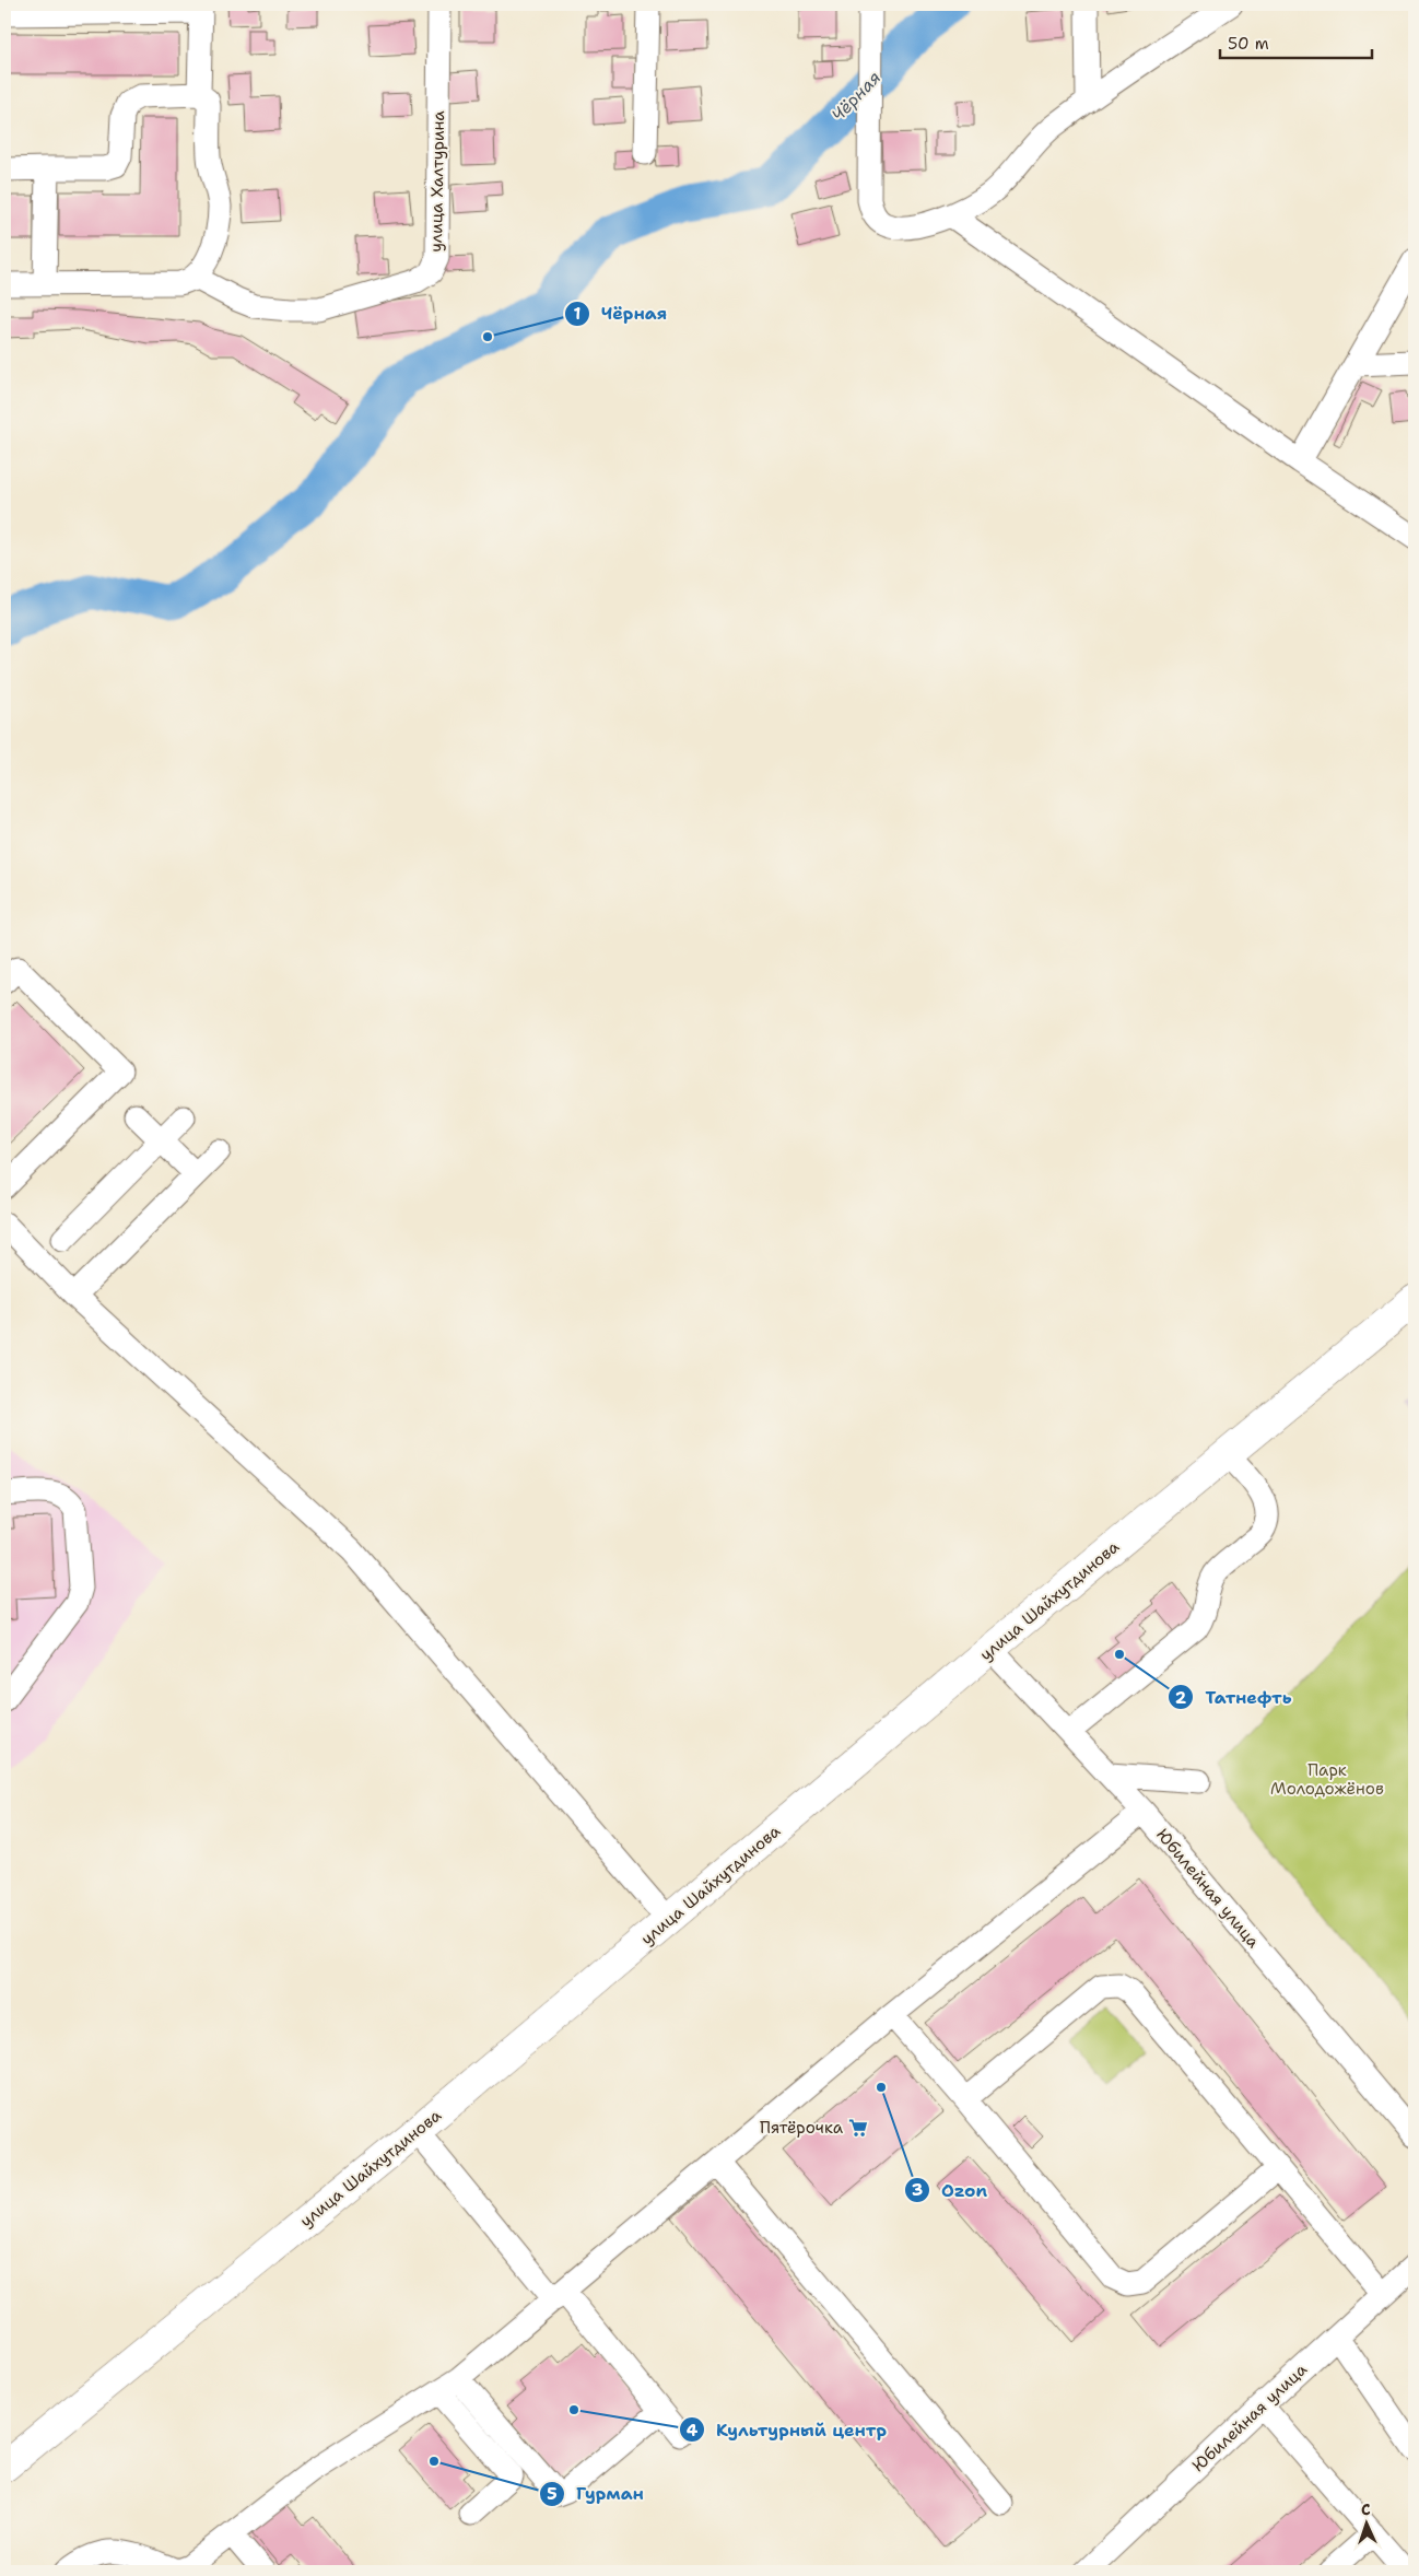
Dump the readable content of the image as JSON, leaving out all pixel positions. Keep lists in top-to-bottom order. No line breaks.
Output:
{"streets":{"main road":["улица Шайхутдинова"],"street":["улица Халтурина","Юбилейная улица"]},"crossings":[["улица Шайхутдинова","Юбилейная улица"]],"water":["Чёрная"],"parks":["Парк Молодожёнов"],"places":{"other":["Чёрная","Татнефть","Ozon","Культурный центр","Гурман"],"supermarket":["Пятёрочка"]},"scale_bar":"50 m","north":"top"}
